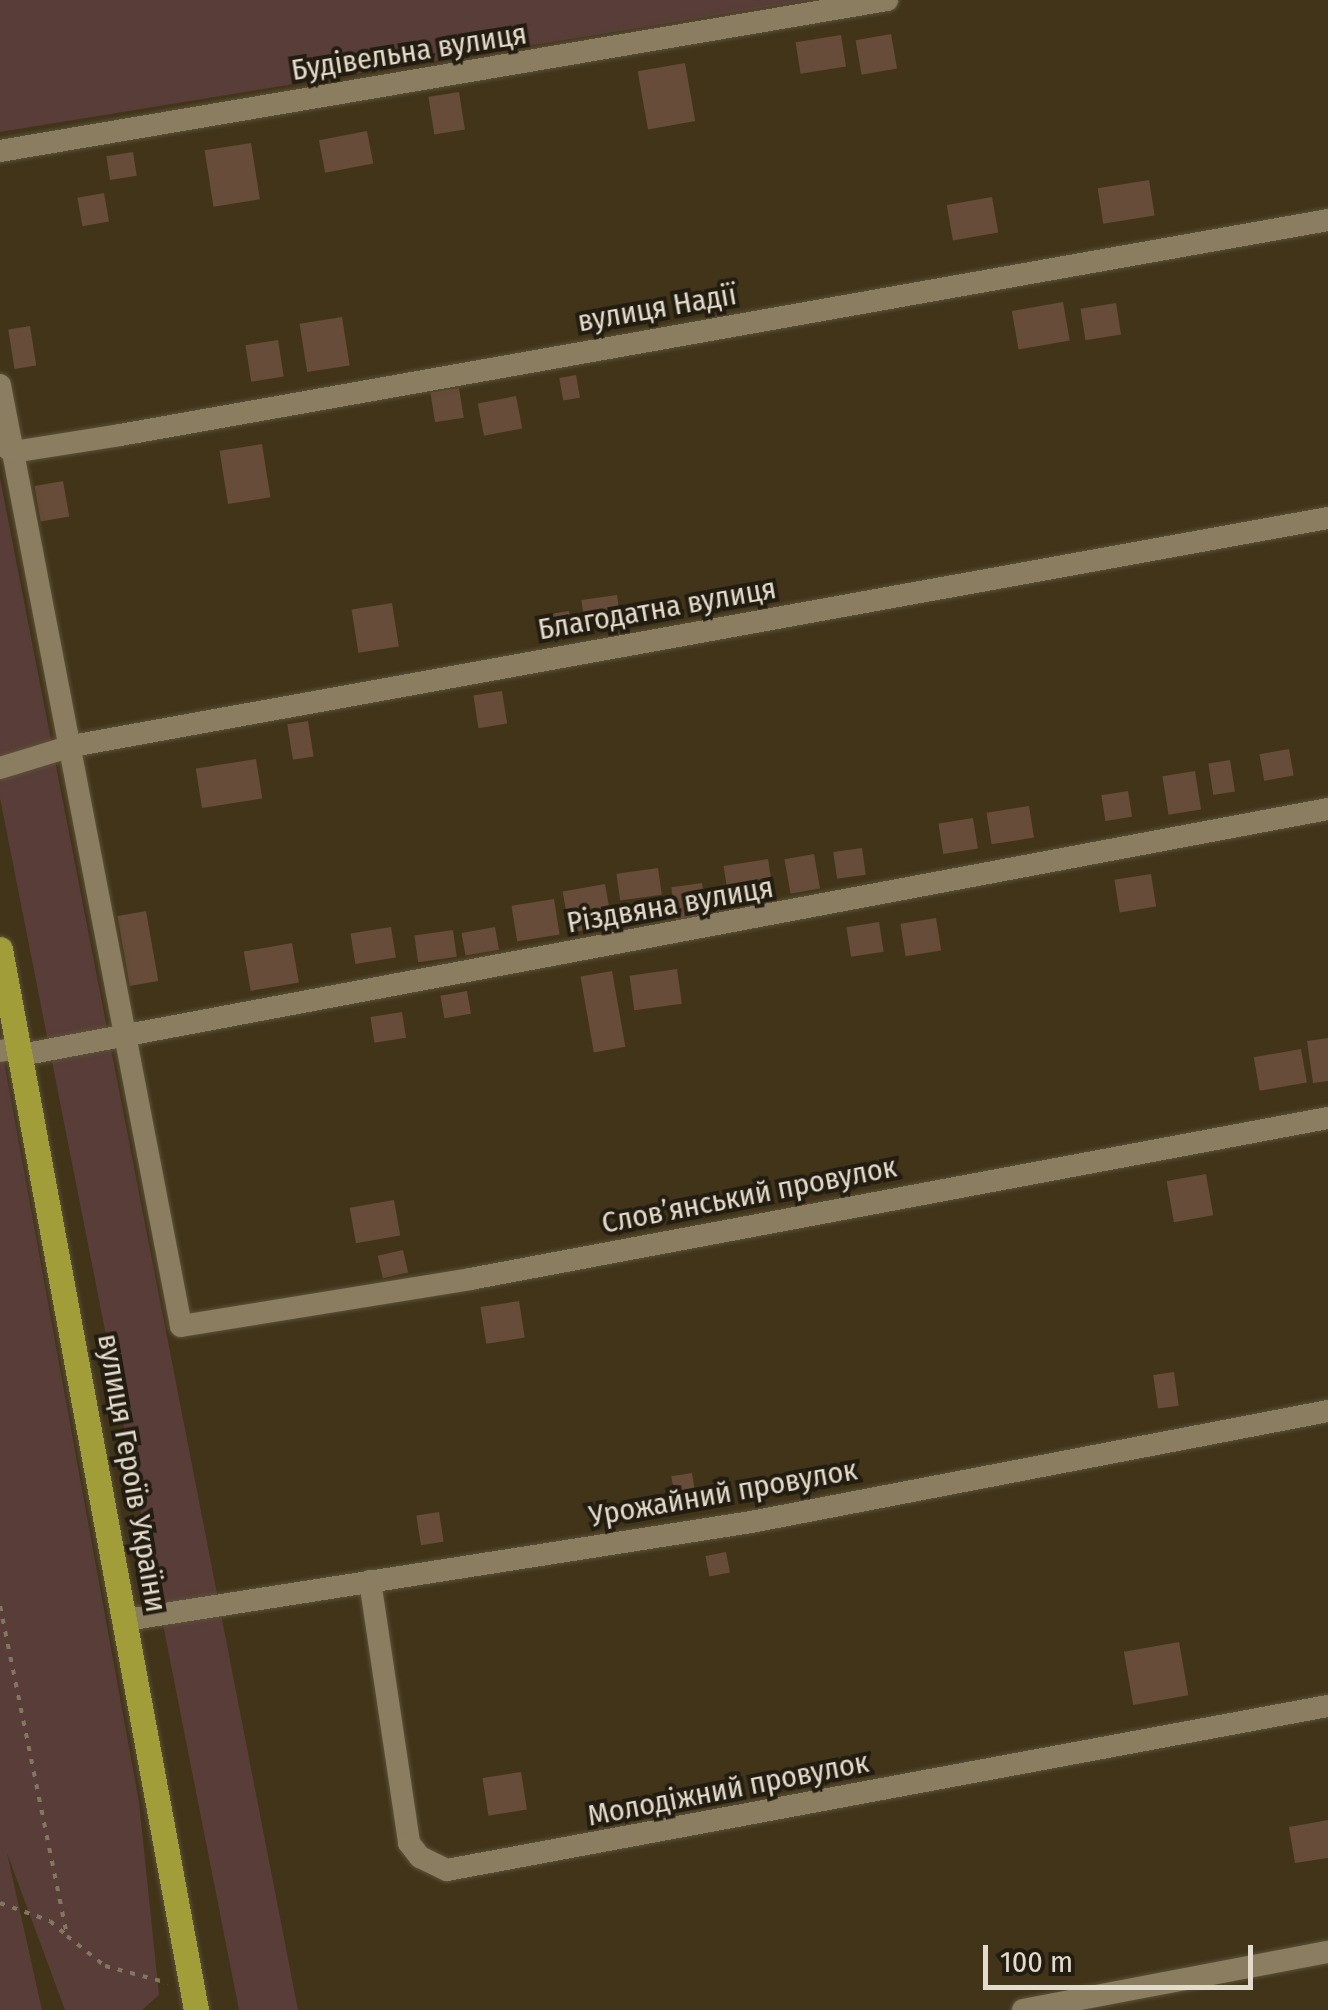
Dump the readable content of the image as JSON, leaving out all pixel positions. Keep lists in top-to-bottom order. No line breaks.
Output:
{"streets":{"main road":["вулиця Героїв України"],"street":["Будівельна вулиця","вулиця Надії","Благодатна вулиця","Різдвяна вулиця","Словʼянський провулок","Урожайний провулок","Молодіжний провулок"]},"crossings":[["Різдвяна вулиця","Словʼянський провулок"],["Різдвяна вулиця","вулиця Героїв України"],["вулиця Героїв України","Урожайний провулок"],["Урожайний провулок","Молодіжний провулок"]],"scale_bar":"100 m"}
